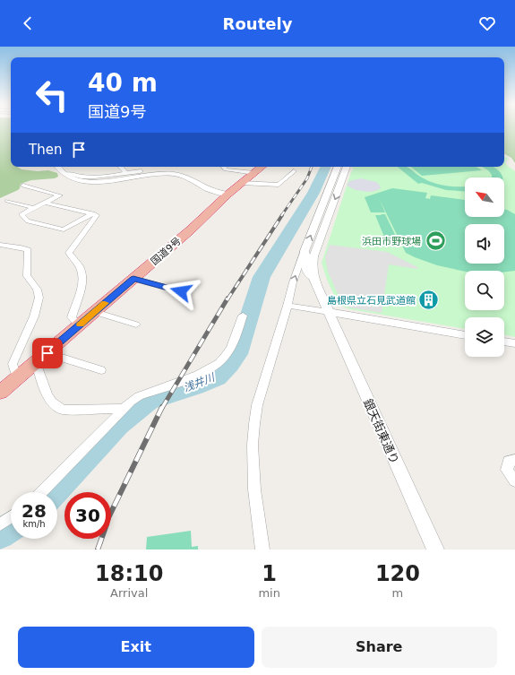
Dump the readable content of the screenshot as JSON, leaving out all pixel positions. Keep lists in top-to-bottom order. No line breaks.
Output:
{"streets":{"highway":["国道9号"],"street":["銀天街東通り"]},"water":["浅井川"],"places":{"sports":["浜田市野球場"],"building":["島根県立石見武道館"]},"north":"top left","page":{"header":"Routely","turn":["40 m","国道9号"],"then":"Then","speed":"28 km/h","limit":"30","eta":["18:10","Arrival","1","min","120","m"],"buttons":["Exit","Share"]}}
